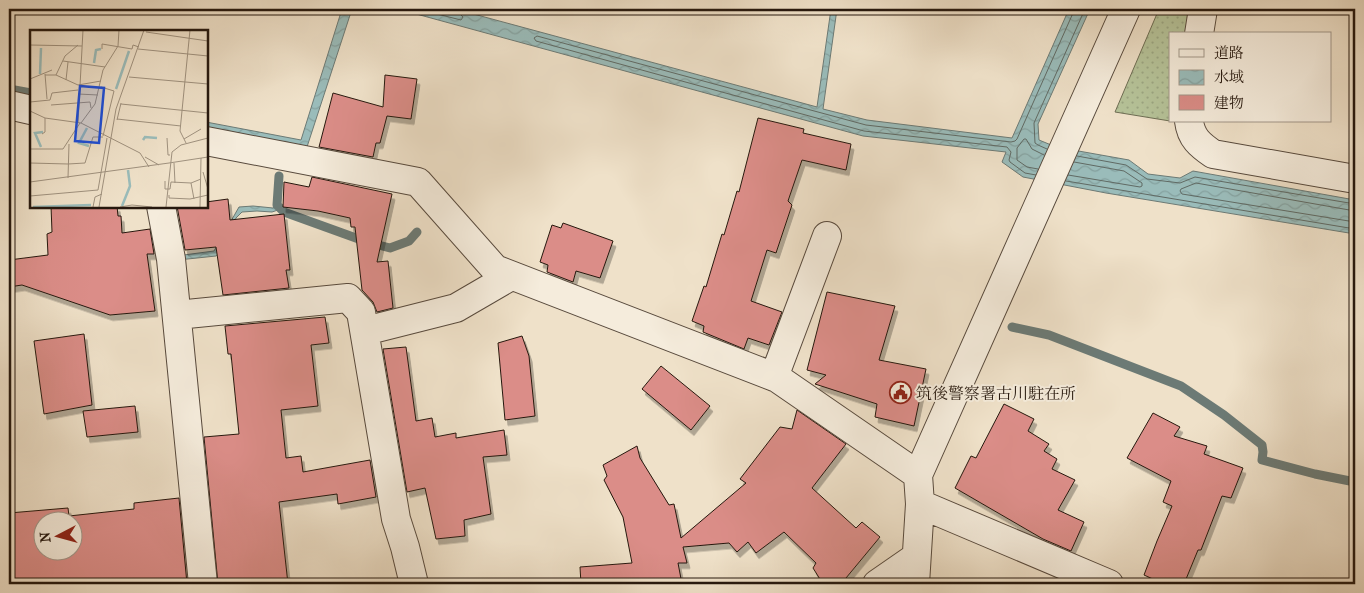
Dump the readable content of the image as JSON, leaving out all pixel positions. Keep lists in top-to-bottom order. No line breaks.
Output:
{"places":{"public building":["筑後警察署古川駐在所"]},"legend":["道路","水域","建物"],"north":"left"}
